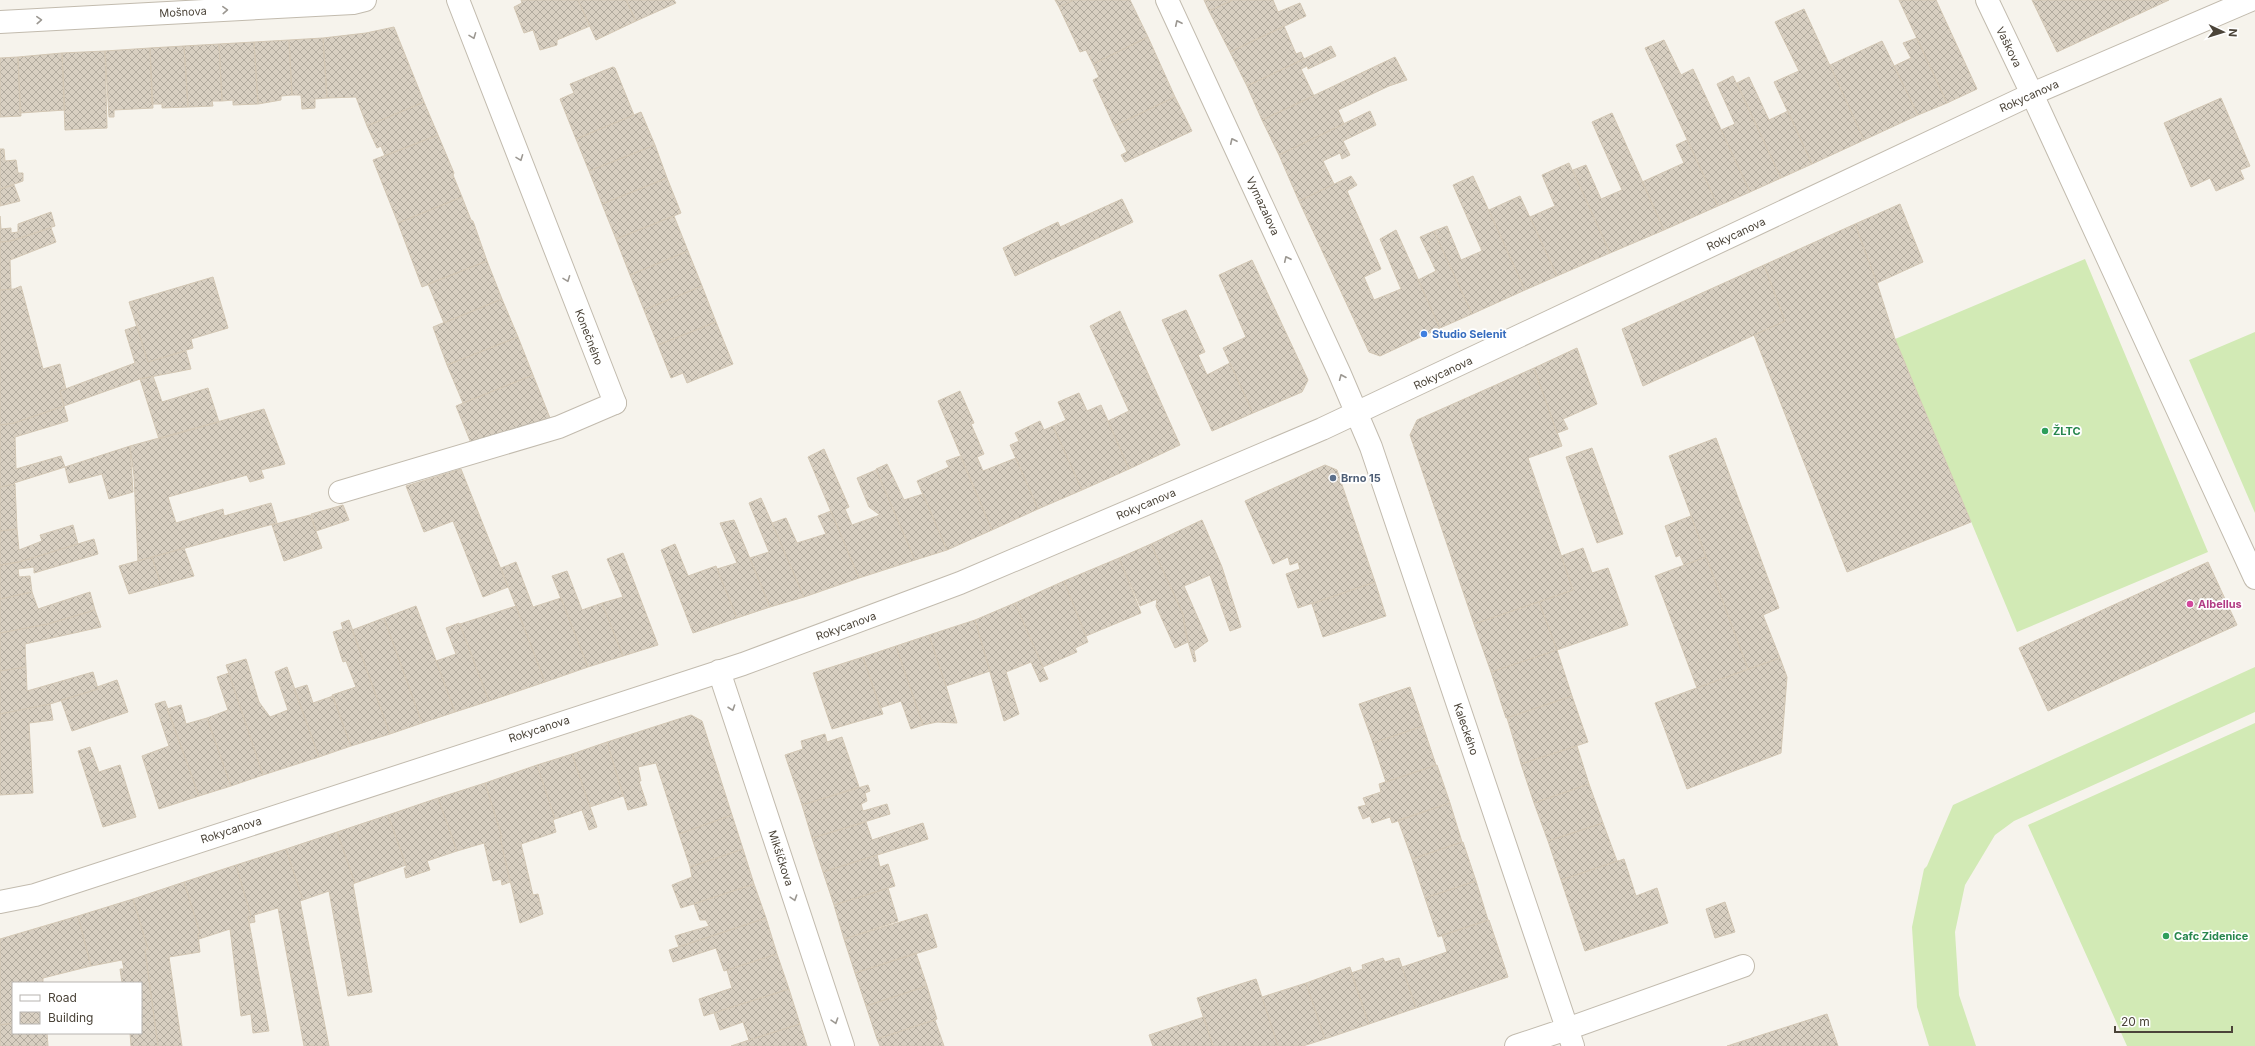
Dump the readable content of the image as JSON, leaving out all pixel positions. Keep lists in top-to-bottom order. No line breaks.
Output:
{"streets":{"street":["Mošnova","Vaškova","Rokycanova","Vymazalova","Konečného","Kaleckého","Mikšíčkova"]},"crossings":[["Vaškova","Rokycanova"],["Rokycanova","Vymazalova"],["Rokycanova","Kaleckého"],["Rokycanova","Mikšíčkova"],["Vymazalova","Kaleckého"]],"one_way":["Mošnova","Vymazalova","Mikšíčkova"],"places":["Studio Selenit","ŽLTC","Brno 15","Albellus","Cafc Zidenice"],"legend":["Road","Building"],"scale_bar":"20 m","north":"right"}
